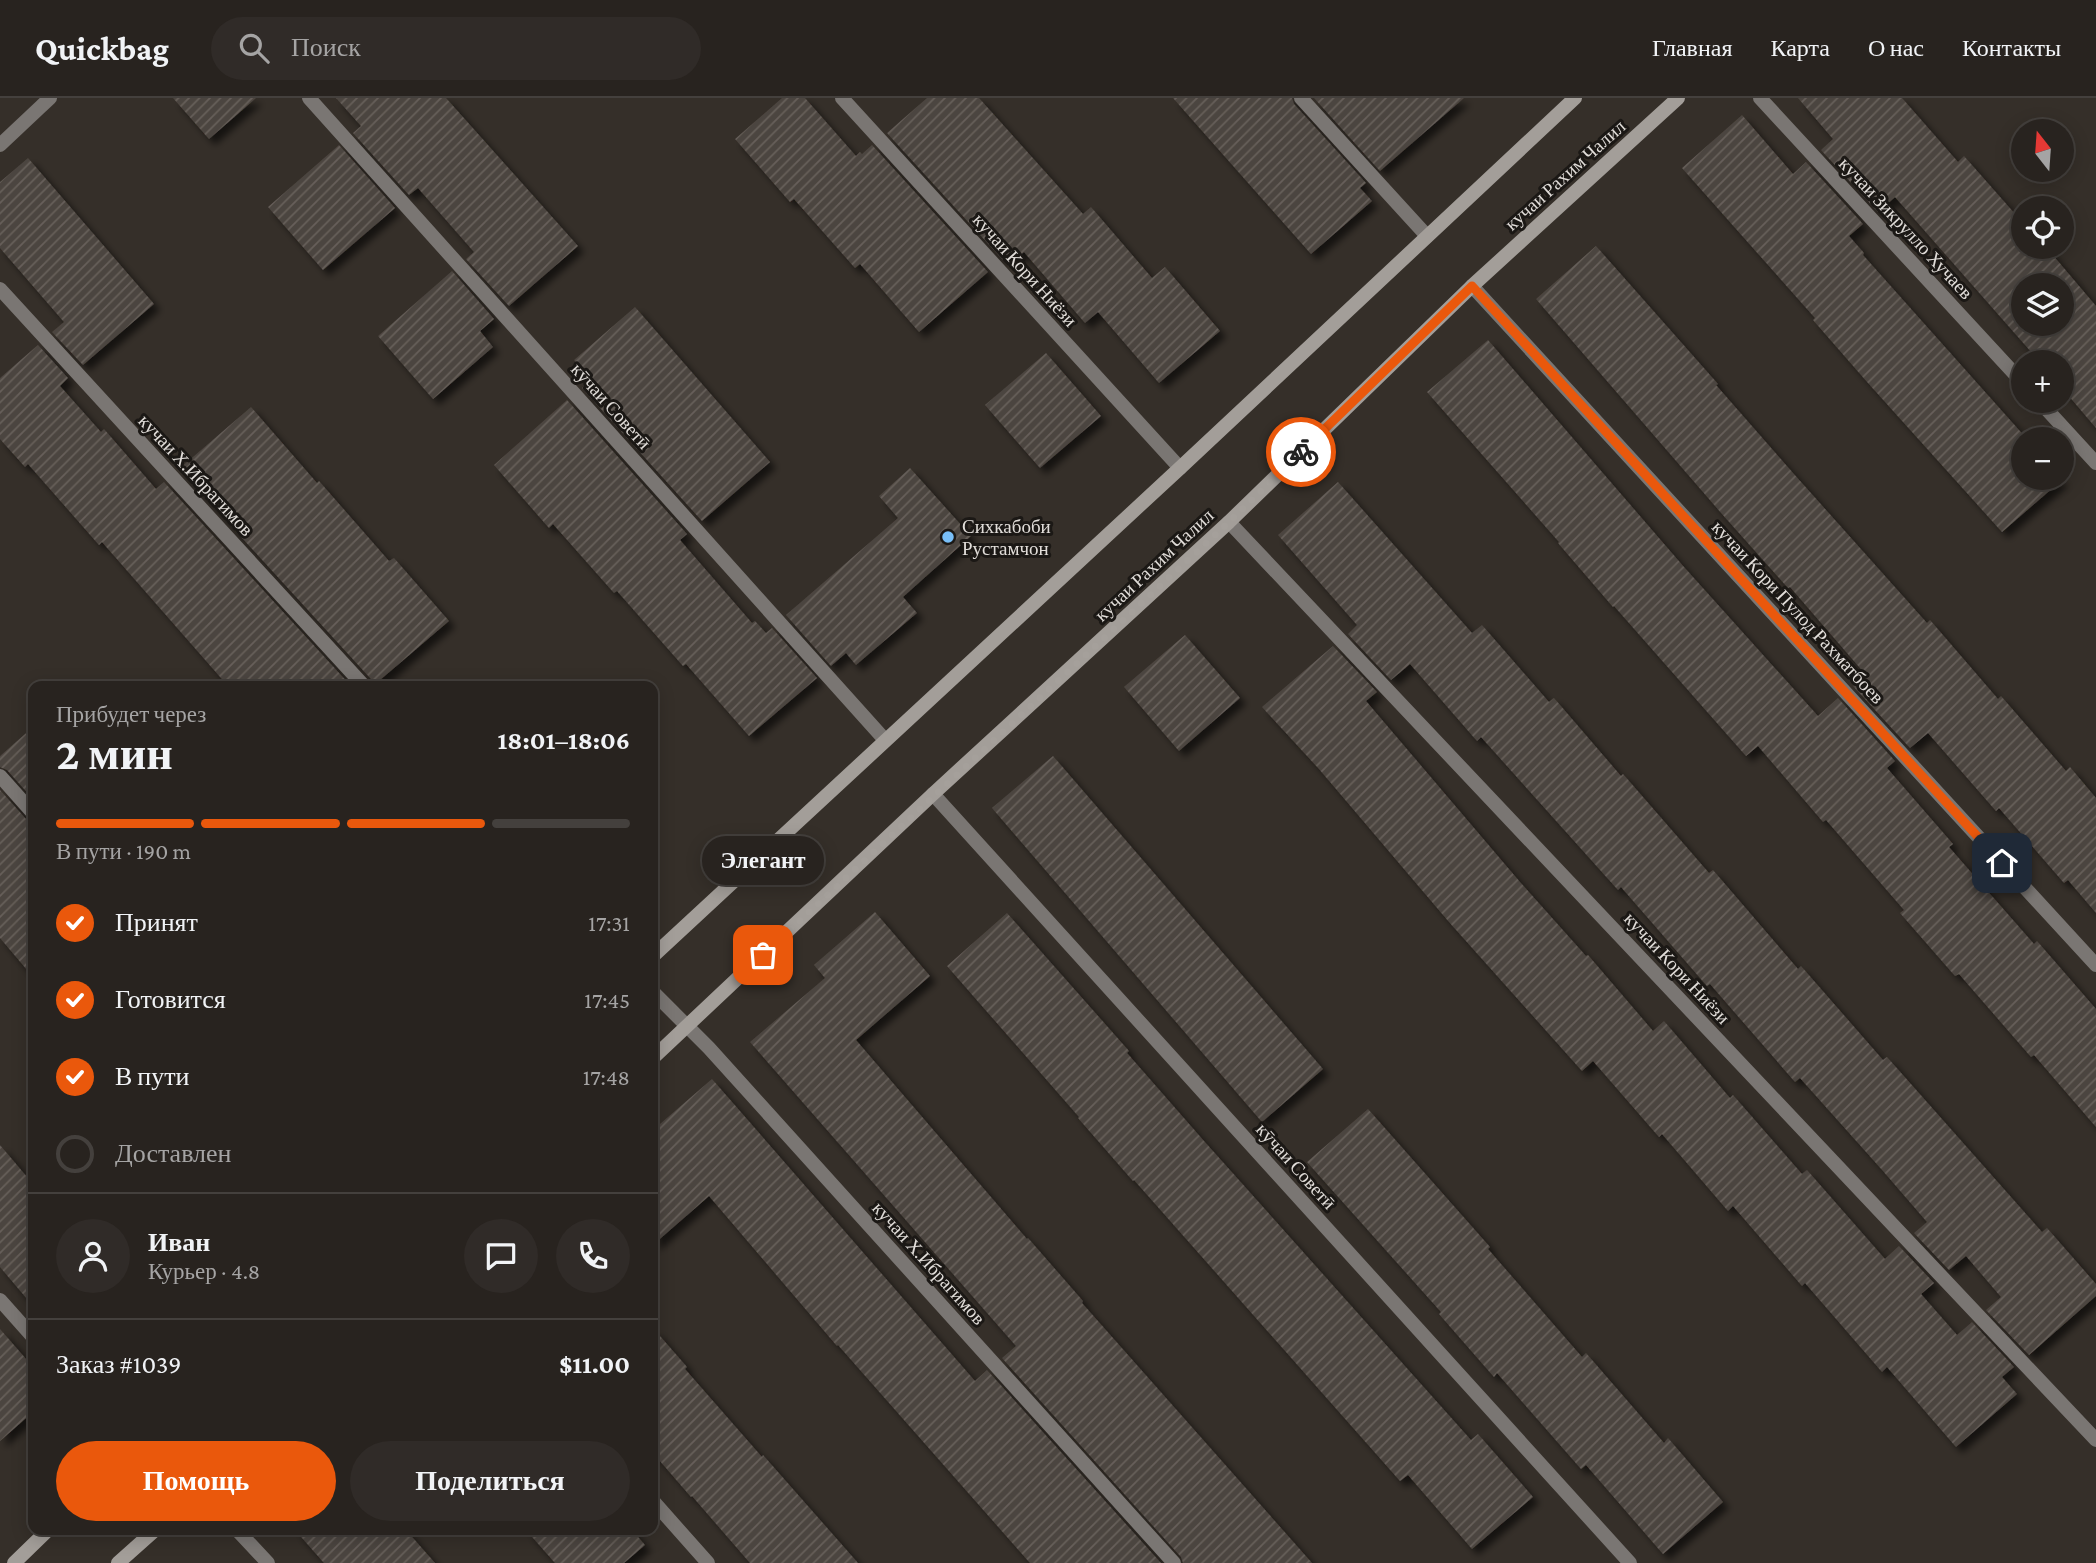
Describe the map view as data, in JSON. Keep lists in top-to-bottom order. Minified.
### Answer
{"streets":{"main road":["кучаи Рахим Чалил"],"street":["кучаи Зикрулло Хучаев","кучаи Кори Ниёзи","кӯчаи Советӣ","кучаи Х.Ибрагимов","кучаи Кори Пулод Рахматбоев"]},"crossings":[["кучаи Рахим Чалил","кучаи Кори Ниёзи"],["кучаи Рахим Чалил","кӯчаи Советӣ"],["кучаи Рахим Чалил","кучаи Х.Ибрагимов"],["кучаи Рахим Чалил","кучаи Кори Пулод Рахматбоев"]],"places":["Сихкабоби Рустамчон","Элегант"],"north":"top","page":{"header":"Quickbag","search":"Поиск","nav":["Главная","Карта","О нас","Контакты"],"map_buttons":["+","−"],"heading":["2 мин","Прибудет через","18:01–18:06"],"panel":["Иван","Курьер · 4.8","Заказ #1039","$11.00"],"bar":"В пути · 190 m","bubble":"Элегант","list":[["Принят","17:31"],["Готовится","17:45"],["В пути","17:48"],"Доставлен"],"buttons":["Помощь","Поделиться"]}}
